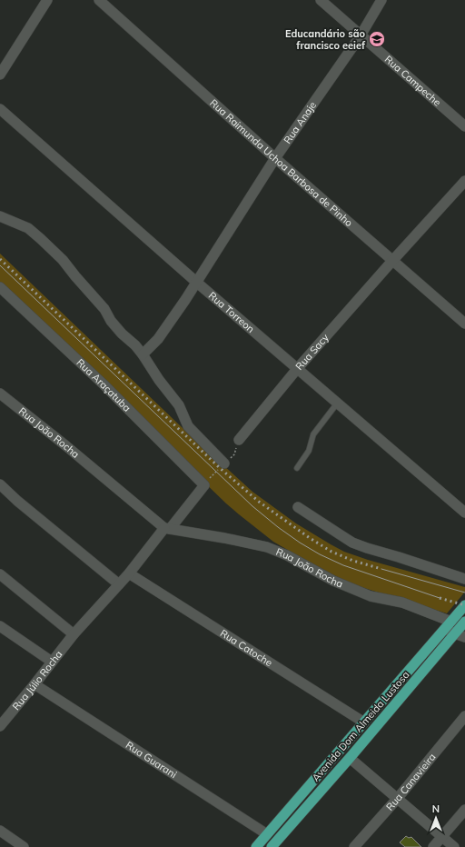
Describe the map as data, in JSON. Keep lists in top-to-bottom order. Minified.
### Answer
{"streets":{"main road":["Avenida Dom Almeida Lustosa"],"street":["Rua Campeche","Rua Anaje","Rua Raimunda Uchoa Barbosa de Pinho","Rua Torreon","Rua Sacy","Rua Araçatuba","Rua João Rocha","Rua Catoche","Rua Júlio Rocha","Rua Guarani","Rua Canavieira"]},"crossings":[["Rua Campeche","Rua Anaje"],["Rua Anaje","Rua Raimunda Uchoa Barbosa de Pinho"],["Rua Anaje","Rua Torreon"],["Rua Raimunda Uchoa Barbosa de Pinho","Rua Sacy"],["Rua Torreon","Rua Sacy"],["Rua João Rocha","Avenida Dom Almeida Lustosa"],["Rua Catoche","Avenida Dom Almeida Lustosa"],["Rua Júlio Rocha","Rua Guarani"],["Avenida Dom Almeida Lustosa","Rua Guarani"]],"places":{"school or university":["Educandário são francisco eeief"]},"north":"top"}
